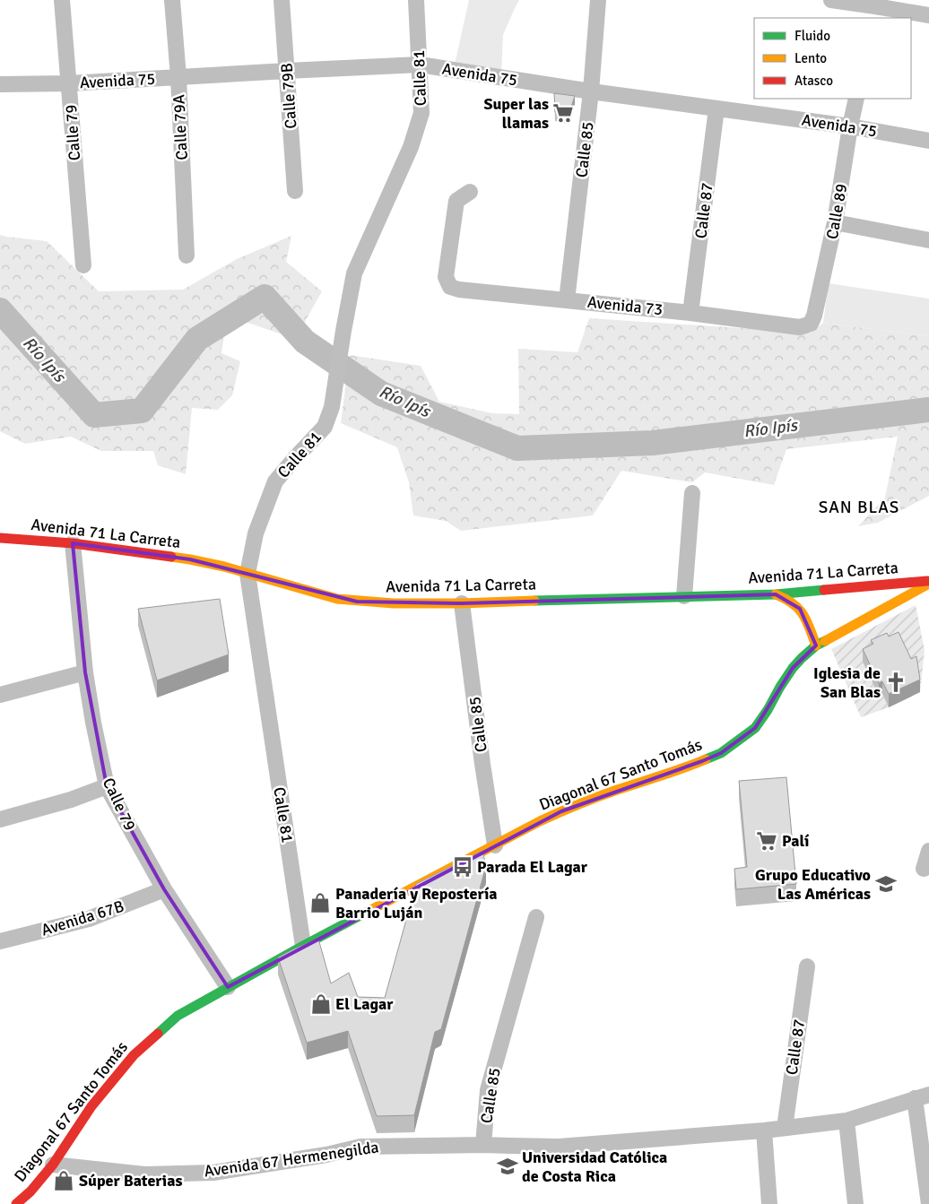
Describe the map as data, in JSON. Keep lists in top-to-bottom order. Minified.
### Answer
{"streets":{"main road":["Avenida 71 La Carreta","Diagonal 67 Santo Tomás"],"street":["Avenida 75","Calle 81","Calle 79B","Calle 79A","Calle 79","Calle 85","Calle 87","Calle 89","Avenida 73","Avenida 67B","Avenida 67 Hermenegilda"]},"crossings":[["Avenida 75","Calle 81"],["Avenida 75","Calle 79B"],["Avenida 75","Calle 79A"],["Avenida 75","Calle 79"],["Avenida 75","Calle 85"],["Avenida 75","Calle 87"],["Avenida 75","Calle 89"],["Calle 81","Avenida 71 La Carreta"],["Calle 81","Diagonal 67 Santo Tomás"],["Calle 79","Avenida 71 La Carreta"],["Calle 79","Diagonal 67 Santo Tomás"],["Calle 79","Avenida 67B"],["Calle 85","Avenida 73"],["Calle 85","Avenida 71 La Carreta"],["Calle 85","Diagonal 67 Santo Tomás"],["Calle 85","Avenida 67 Hermenegilda"],["Calle 87","Avenida 73"],["Calle 87","Avenida 67 Hermenegilda"],["Calle 89","Avenida 73"],["Avenida 71 La Carreta","Diagonal 67 Santo Tomás"],["Diagonal 67 Santo Tomás","Avenida 67 Hermenegilda"]],"districts":["SAN BLAS"],"water":["Río Ipís"],"places":{"supermarket":["Super las llamas","Palí"],"church":["Iglesia de San Blas"],"bus stop":["Parada El Lagar"],"school or university":["Grupo Educativo Las Américas","Universidad Católica de Costa Rica"],"shop":["Panadería y Repostería Barrio Luján","El Lagar","Súper Baterias"]},"legend":["Fluido","Lento","Atasco"]}
